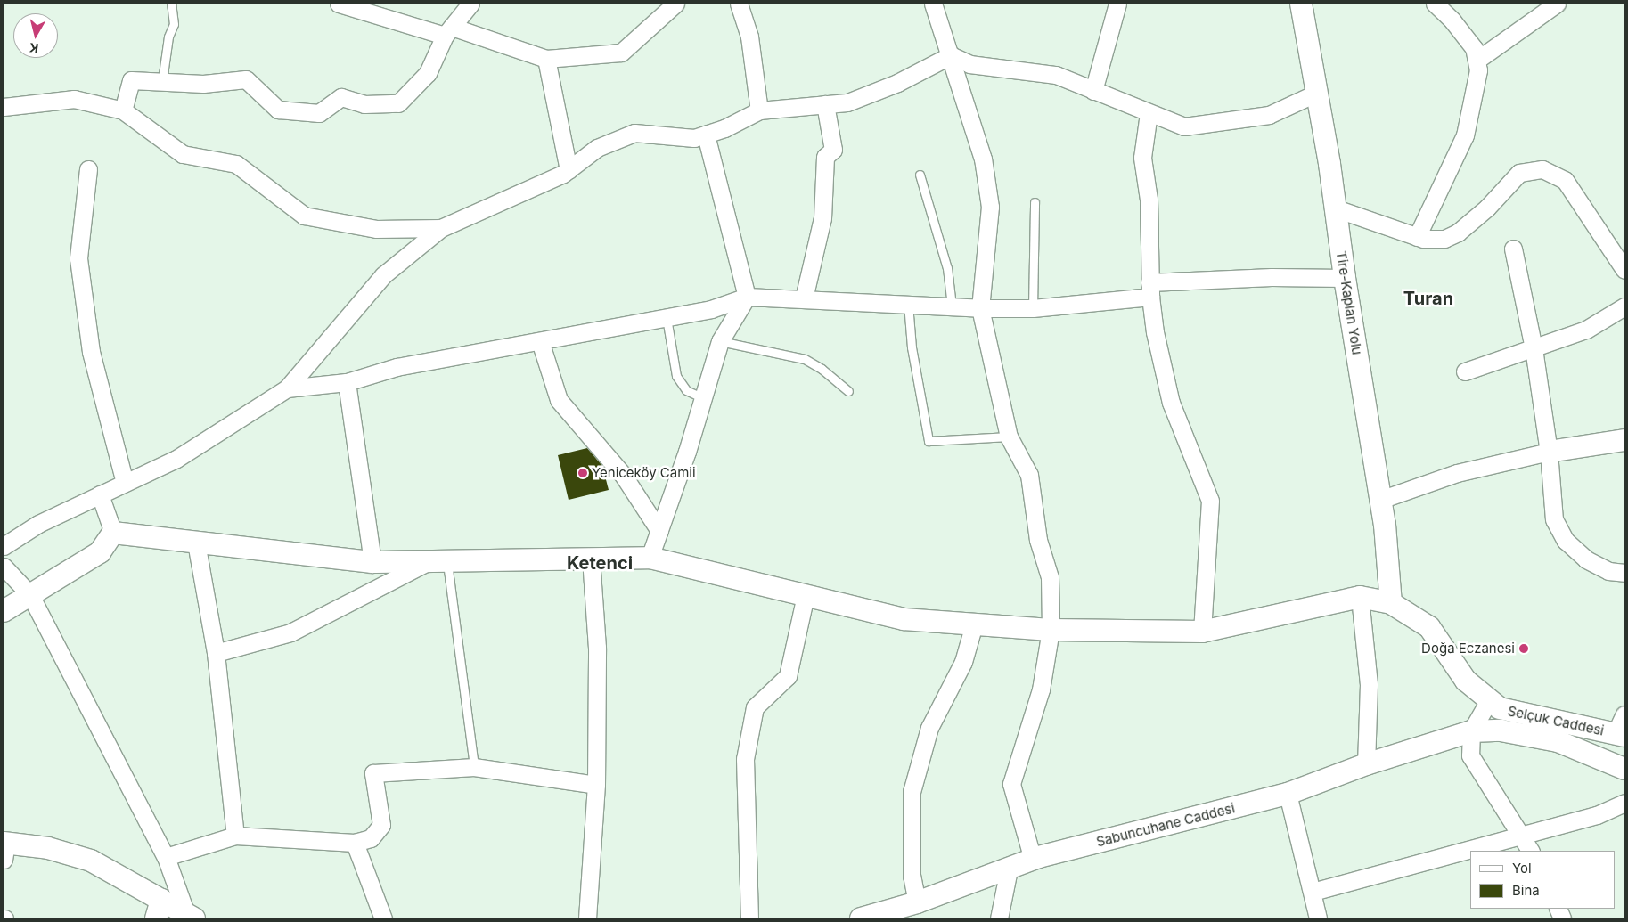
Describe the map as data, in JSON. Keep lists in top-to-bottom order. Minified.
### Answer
{"streets":{"street":["Tire-Kaplan Yolu","Selçuk Caddesi","Sabuncuhane Caddesi"]},"districts":["Turan","Ketenci"],"places":["Yeniceköy Camii","Doğa Eczanesi"],"legend":["Yol","Bina"],"north":"bottom"}
